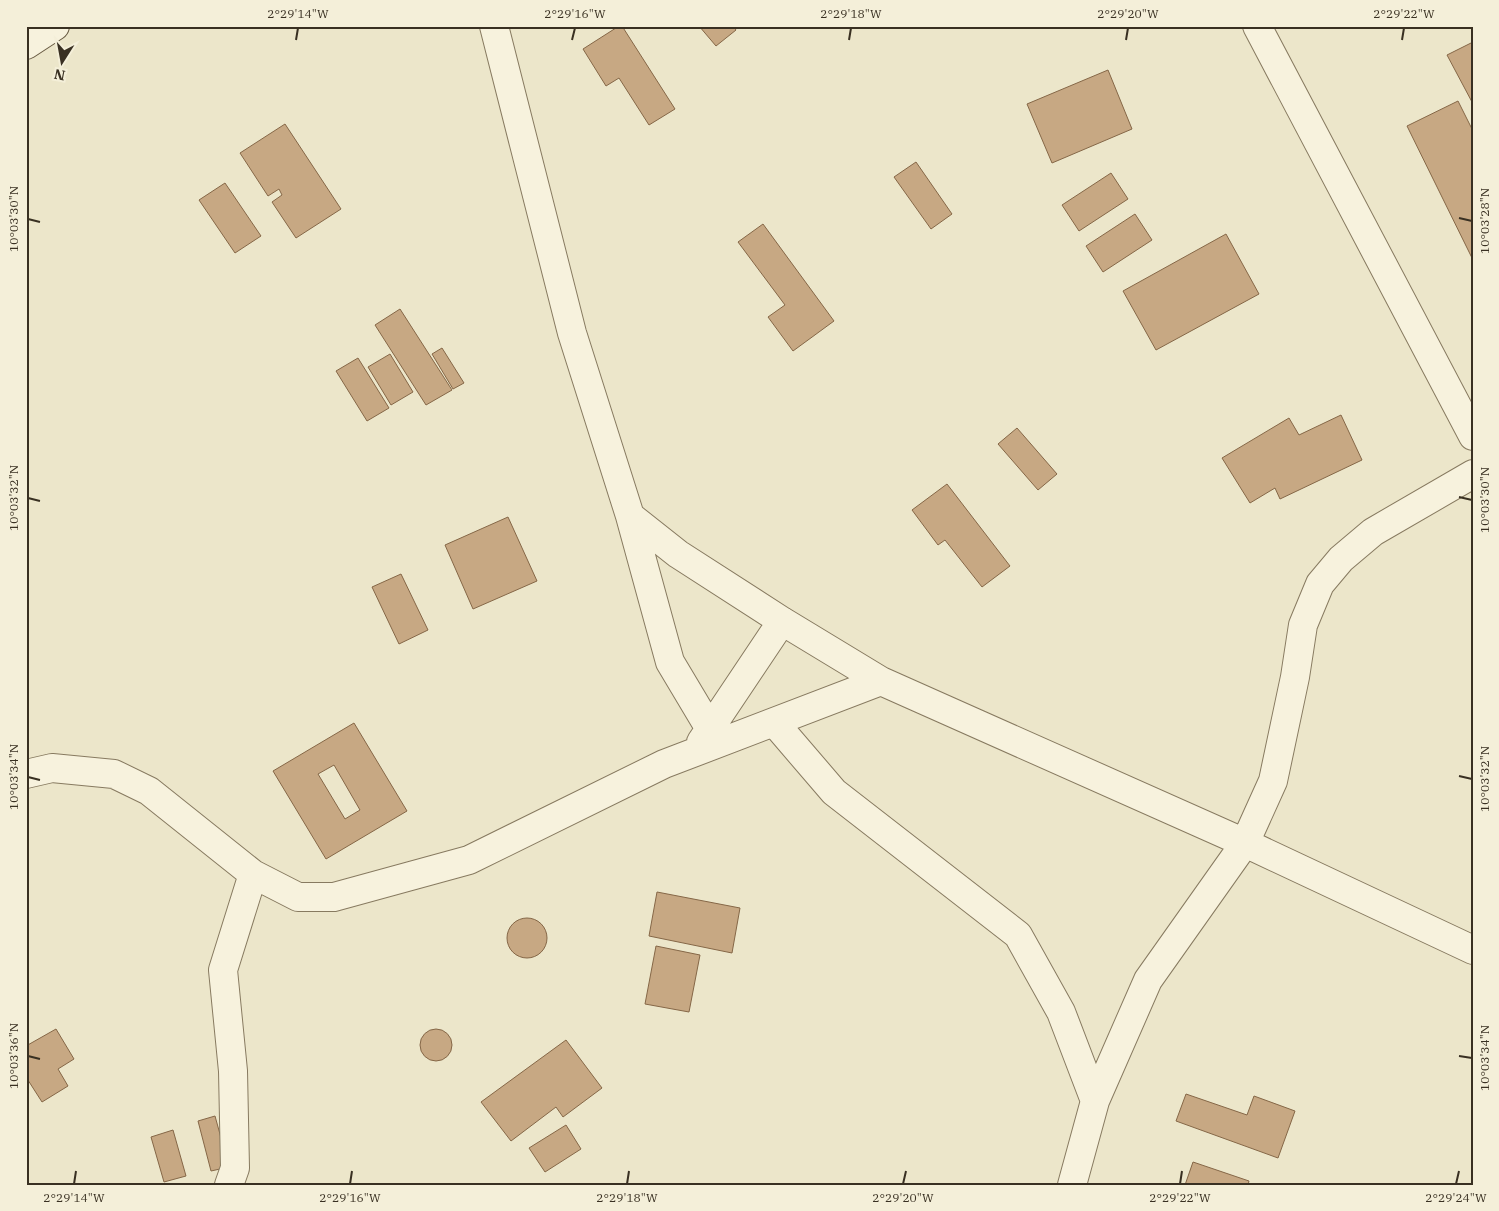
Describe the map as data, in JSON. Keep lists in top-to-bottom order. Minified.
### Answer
{"north":"bottom","coordinates":["2°29'14\"W","2°29'16\"W","2°29'18\"W","2°29'20\"W","2°29'22\"W","10°03'30\"N","10°03'28\"N","10°03'32\"N","10°03'34\"N","10°03'36\"N","2°29'24\"W"]}
